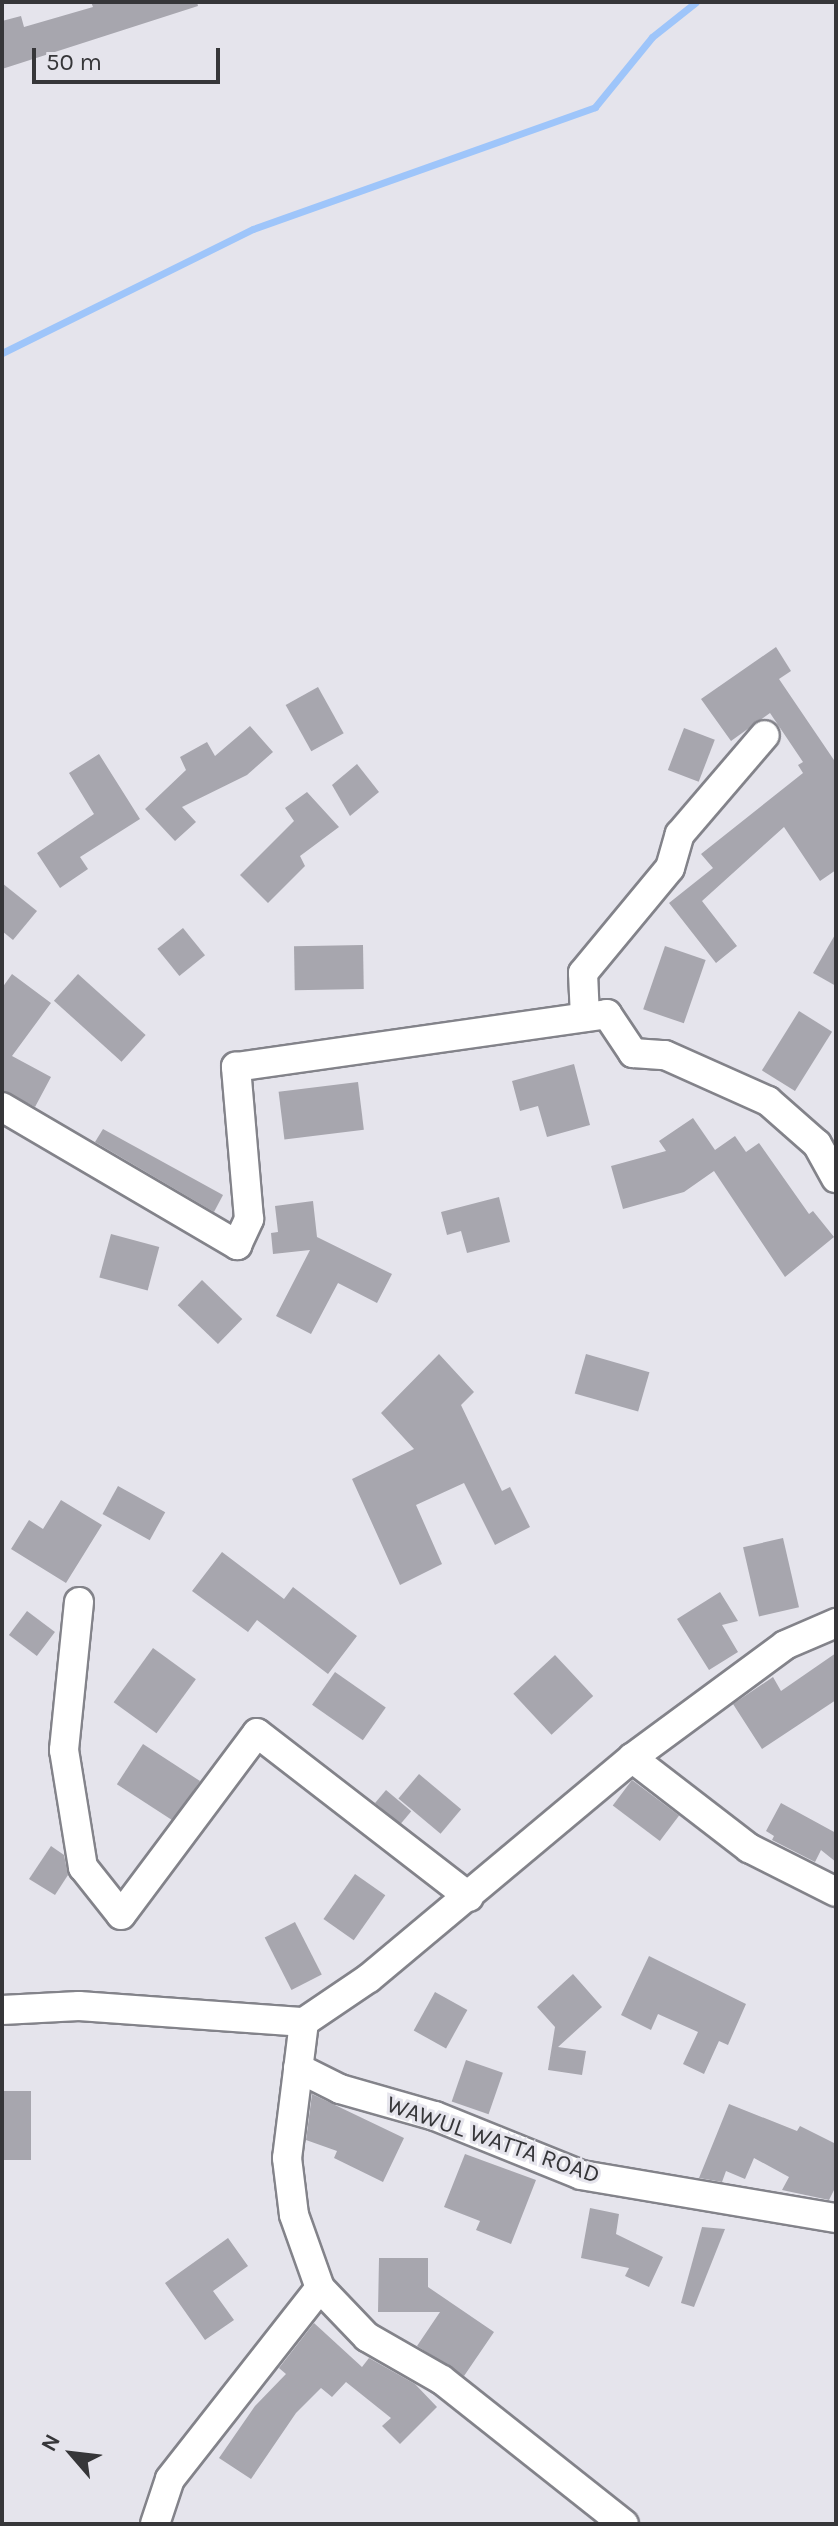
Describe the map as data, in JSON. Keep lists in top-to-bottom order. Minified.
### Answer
{"streets":{"street":["WAWUL WATTA ROAD"]},"scale_bar":"50 m","north":"top left"}
